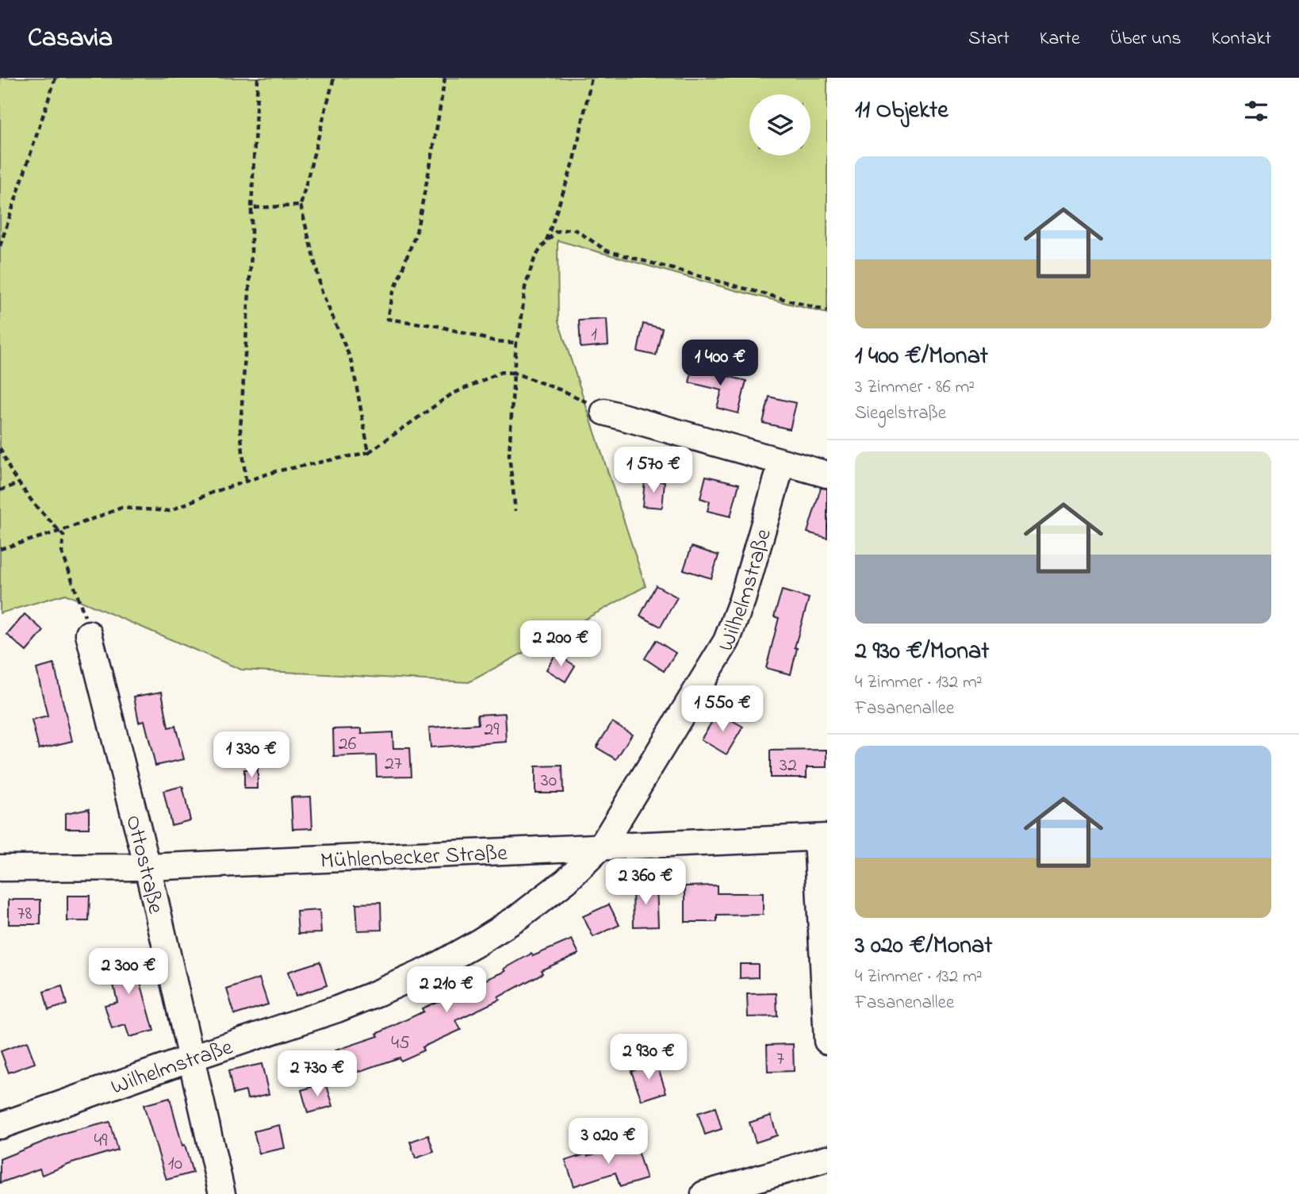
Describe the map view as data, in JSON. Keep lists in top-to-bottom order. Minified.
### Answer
{"streets":{"street":["Wilhelmstraße","Mühlenbecker Straße","Ottostraße"]},"crossings":[["Wilhelmstraße","Mühlenbecker Straße"],["Wilhelmstraße","Ottostraße"],["Mühlenbecker Straße","Ottostraße"]],"house_numbers":["1","29","26","27","32","30","78","45","7","49","10"],"page":{"header":"Casavia","nav":["Start","Karte","Über uns","Kontakt"],"heading":"11 Objekte","list":[{"name":"1 400 €/Monat","note":"3 Zimmer · 86 m² · Siegelstraße"},{"name":"2 930 €/Monat","note":"4 Zimmer · 132 m² · Fasanenallee"},{"name":"3 020 €/Monat","note":"4 Zimmer · 132 m² · Fasanenallee"}],"price":["1 400 €","1 570 €","2 200 €","1 550 €","1 330 €","2 360 €","2 300 €","2 210 €","2 930 €","2 730 €","3 020 €"]}}
